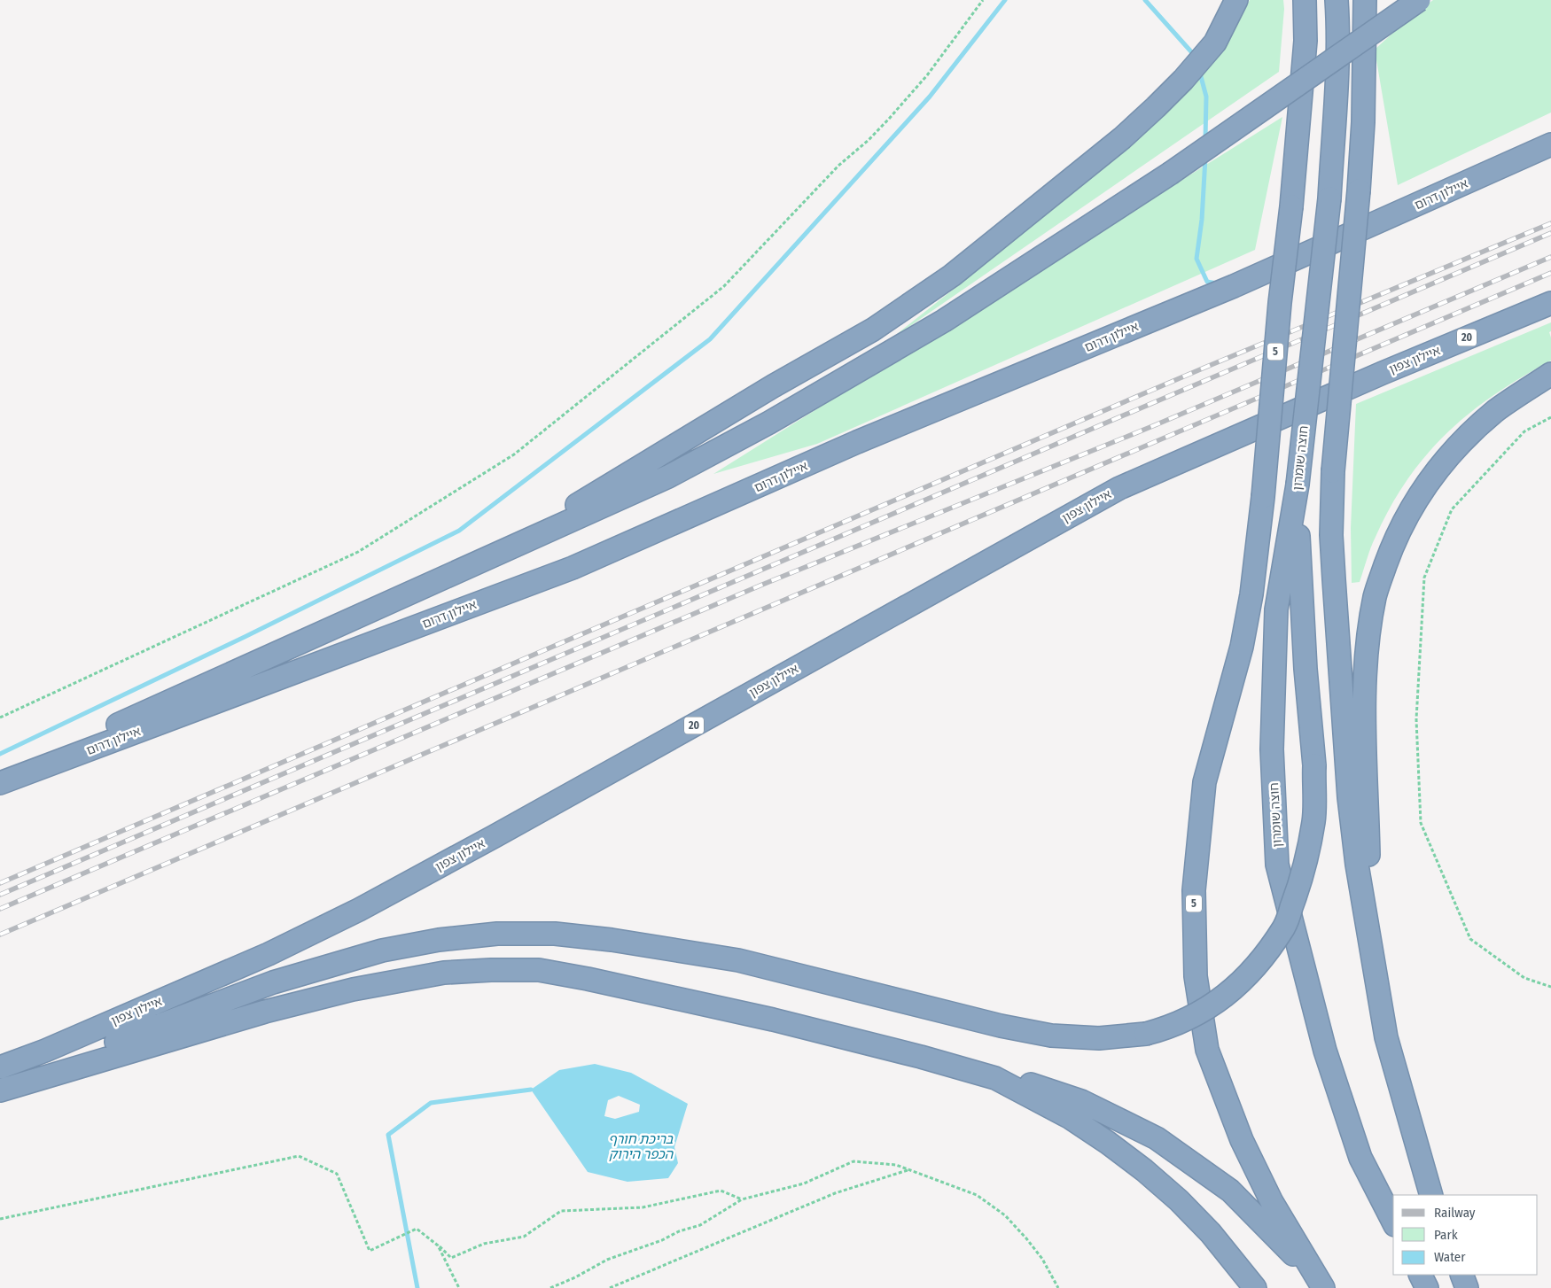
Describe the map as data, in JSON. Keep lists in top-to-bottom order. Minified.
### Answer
{"streets":{"highway":["איילון דרום","20","5","איילון צפון","חוצה שומרון"]},"water":["בריכת חורף הכפר הירוק"],"legend":["Railway","Park","Water"]}
